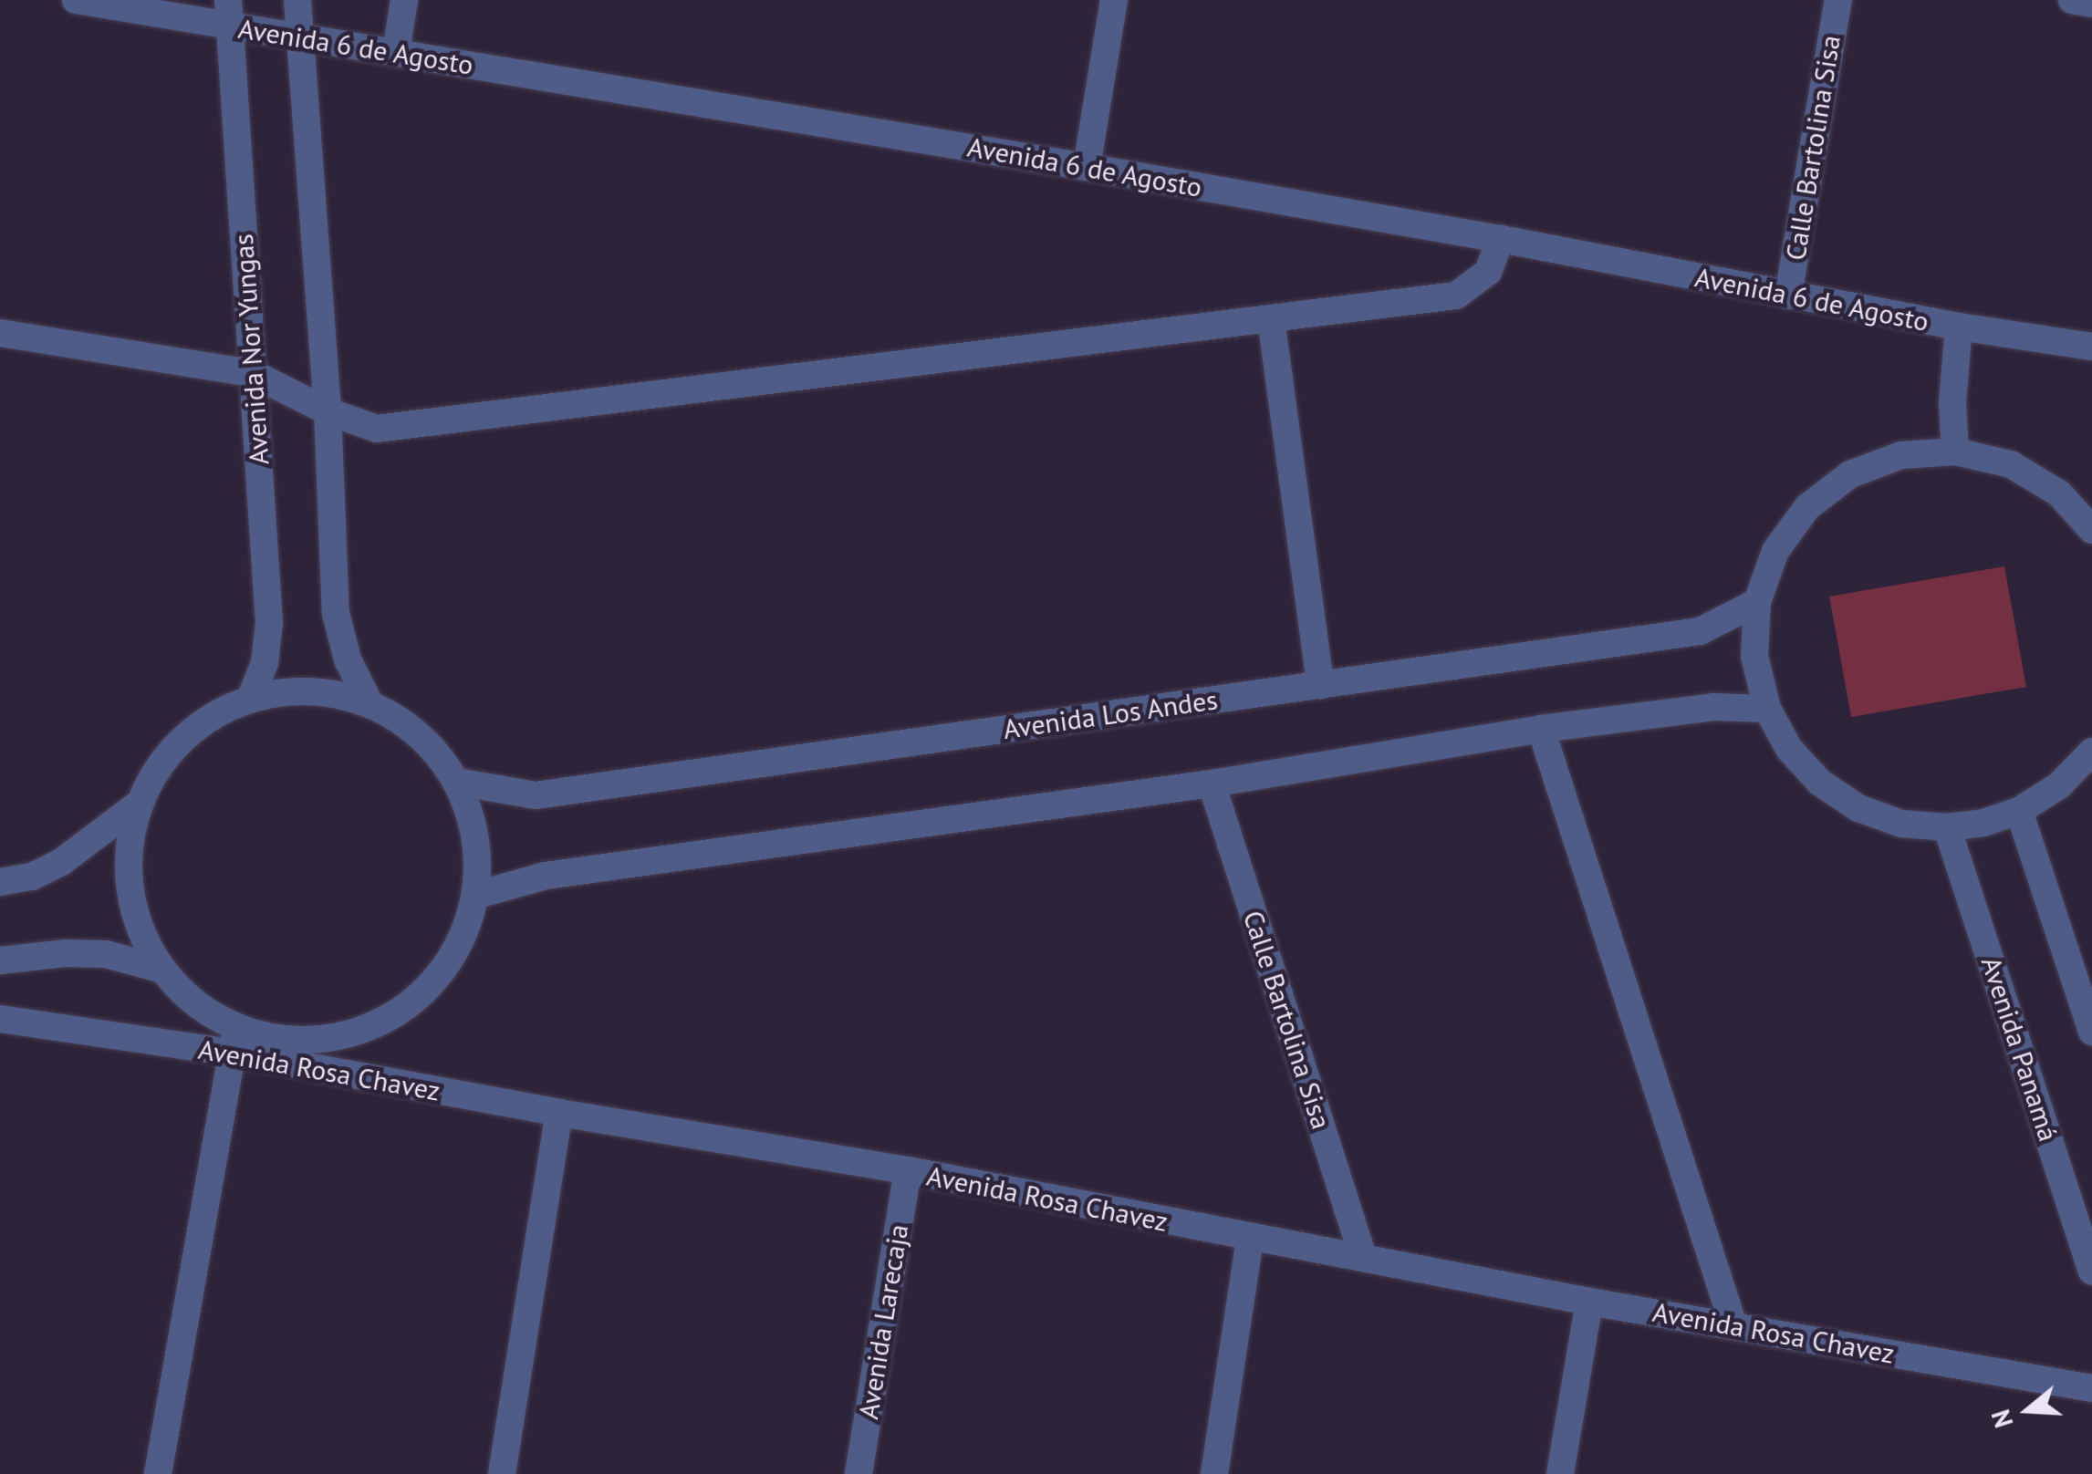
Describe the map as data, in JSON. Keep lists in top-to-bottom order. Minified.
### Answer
{"streets":{"street":["Avenida 6 de Agosto","Calle Bartolina Sisa","Avenida Nor Yungas","Avenida Los Andes","Avenida Panamá","Avenida Rosa Chavez","Avenida Larecaja"]},"crossings":[["Avenida 6 de Agosto","Calle Bartolina Sisa"],["Avenida 6 de Agosto","Avenida Nor Yungas"],["Calle Bartolina Sisa","Avenida Rosa Chavez"],["Avenida Rosa Chavez","Avenida Larecaja"]],"north":"left"}
